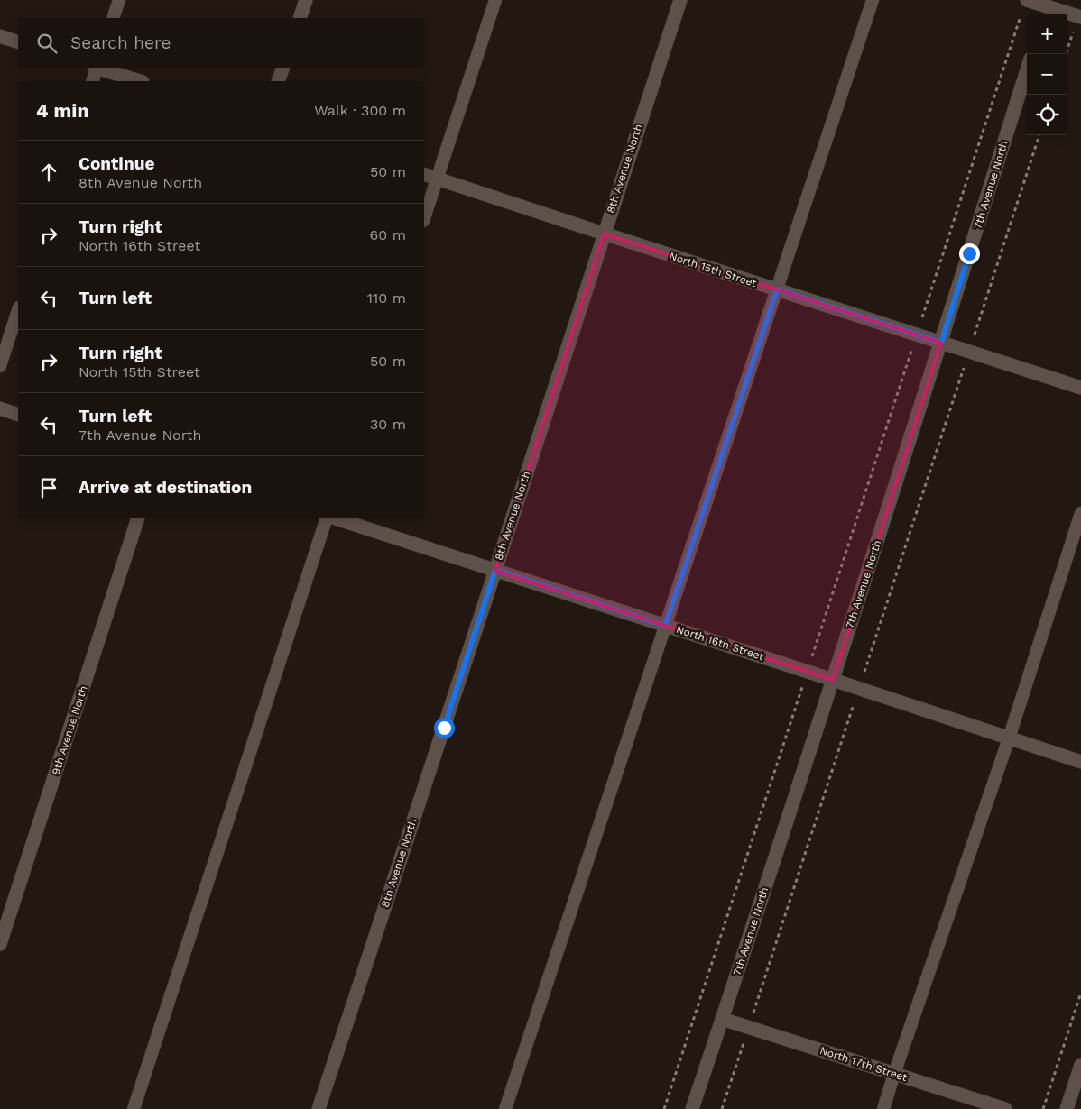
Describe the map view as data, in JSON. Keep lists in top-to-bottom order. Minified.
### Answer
{"streets":{"street":["8th Avenue North","7th Avenue North","North 15th Street","North 16th Street","9th Avenue North","North 17th Street"]},"crossings":[["8th Avenue North","North 15th Street"],["8th Avenue North","North 16th Street"],["7th Avenue North","North 15th Street"],["7th Avenue North","North 16th Street"],["7th Avenue North","North 17th Street"]],"page":{"map_buttons":["+","−"],"search":"Search here","heading":["4 min","Walk · 300 m"],"list":[["Continue","8th Avenue North","50 m"],["Turn right","North 16th Street","60 m"],["Turn left","110 m"],["Turn right","North 15th Street","50 m"],["Turn left","7th Avenue North","30 m"],"Arrive at destination"]}}
